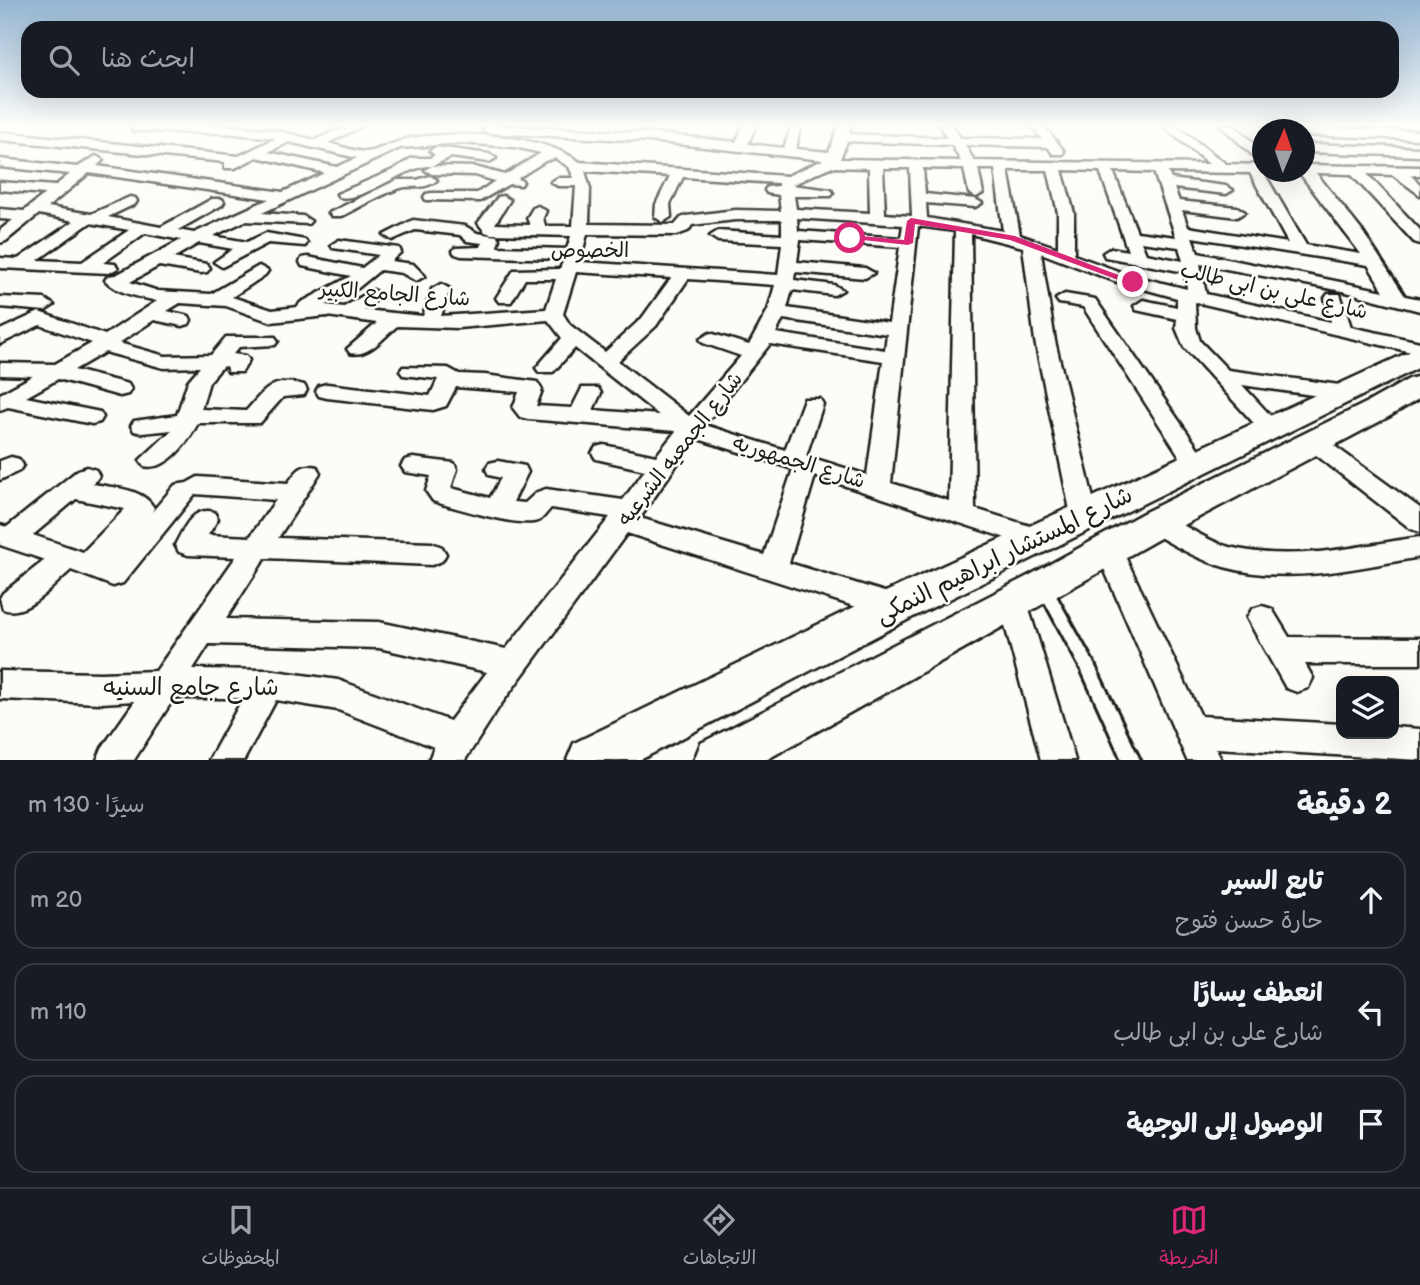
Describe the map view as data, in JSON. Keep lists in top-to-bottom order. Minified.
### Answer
{"streets":{"main road":["شارع المستشار ابراهيم النمكى"],"street":["شارع على بن ابى طالب","شارع الجامع الكبير","شارع الجمعيه الشرعيه","شارع الجمهوريه","شارع جامع السنيه"]},"crossings":[["شارع على بن ابى طالب","شارع الجمعيه الشرعيه"],["شارع الجامع الكبير","شارع الجمهوريه"],["شارع الجمعيه الشرعيه","شارع الجمهوريه"],["شارع الجمعيه الشرعيه","شارع جامع السنيه"],["شارع الجمهوريه","شارع المستشار ابراهيم النمكى"]],"districts":["الخصوص"],"north":"top","page":{"search":"ابحث هنا","heading":["2 دقيقة","سيرًا · 130 m"],"list":[["تابع السير","حارة حسن فتوح","20 m"],["انعطف يسارًا","شارع على بن ابى طالب","110 m"],"الوصول إلى الوجهة"],"nav":["الخريطة","الاتجاهات","المحفوظات"]}}
